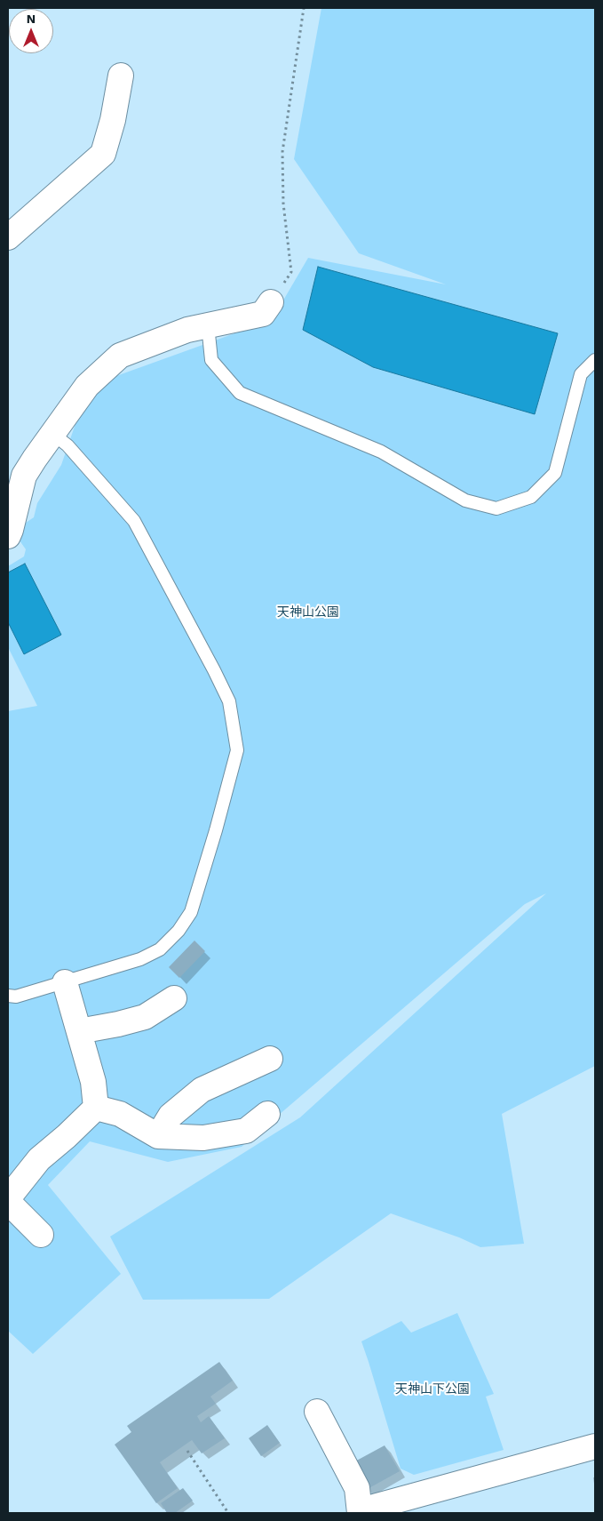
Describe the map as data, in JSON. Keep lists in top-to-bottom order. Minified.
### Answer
{"parks":["天神山公園","天神山下公園"],"north":"top"}
